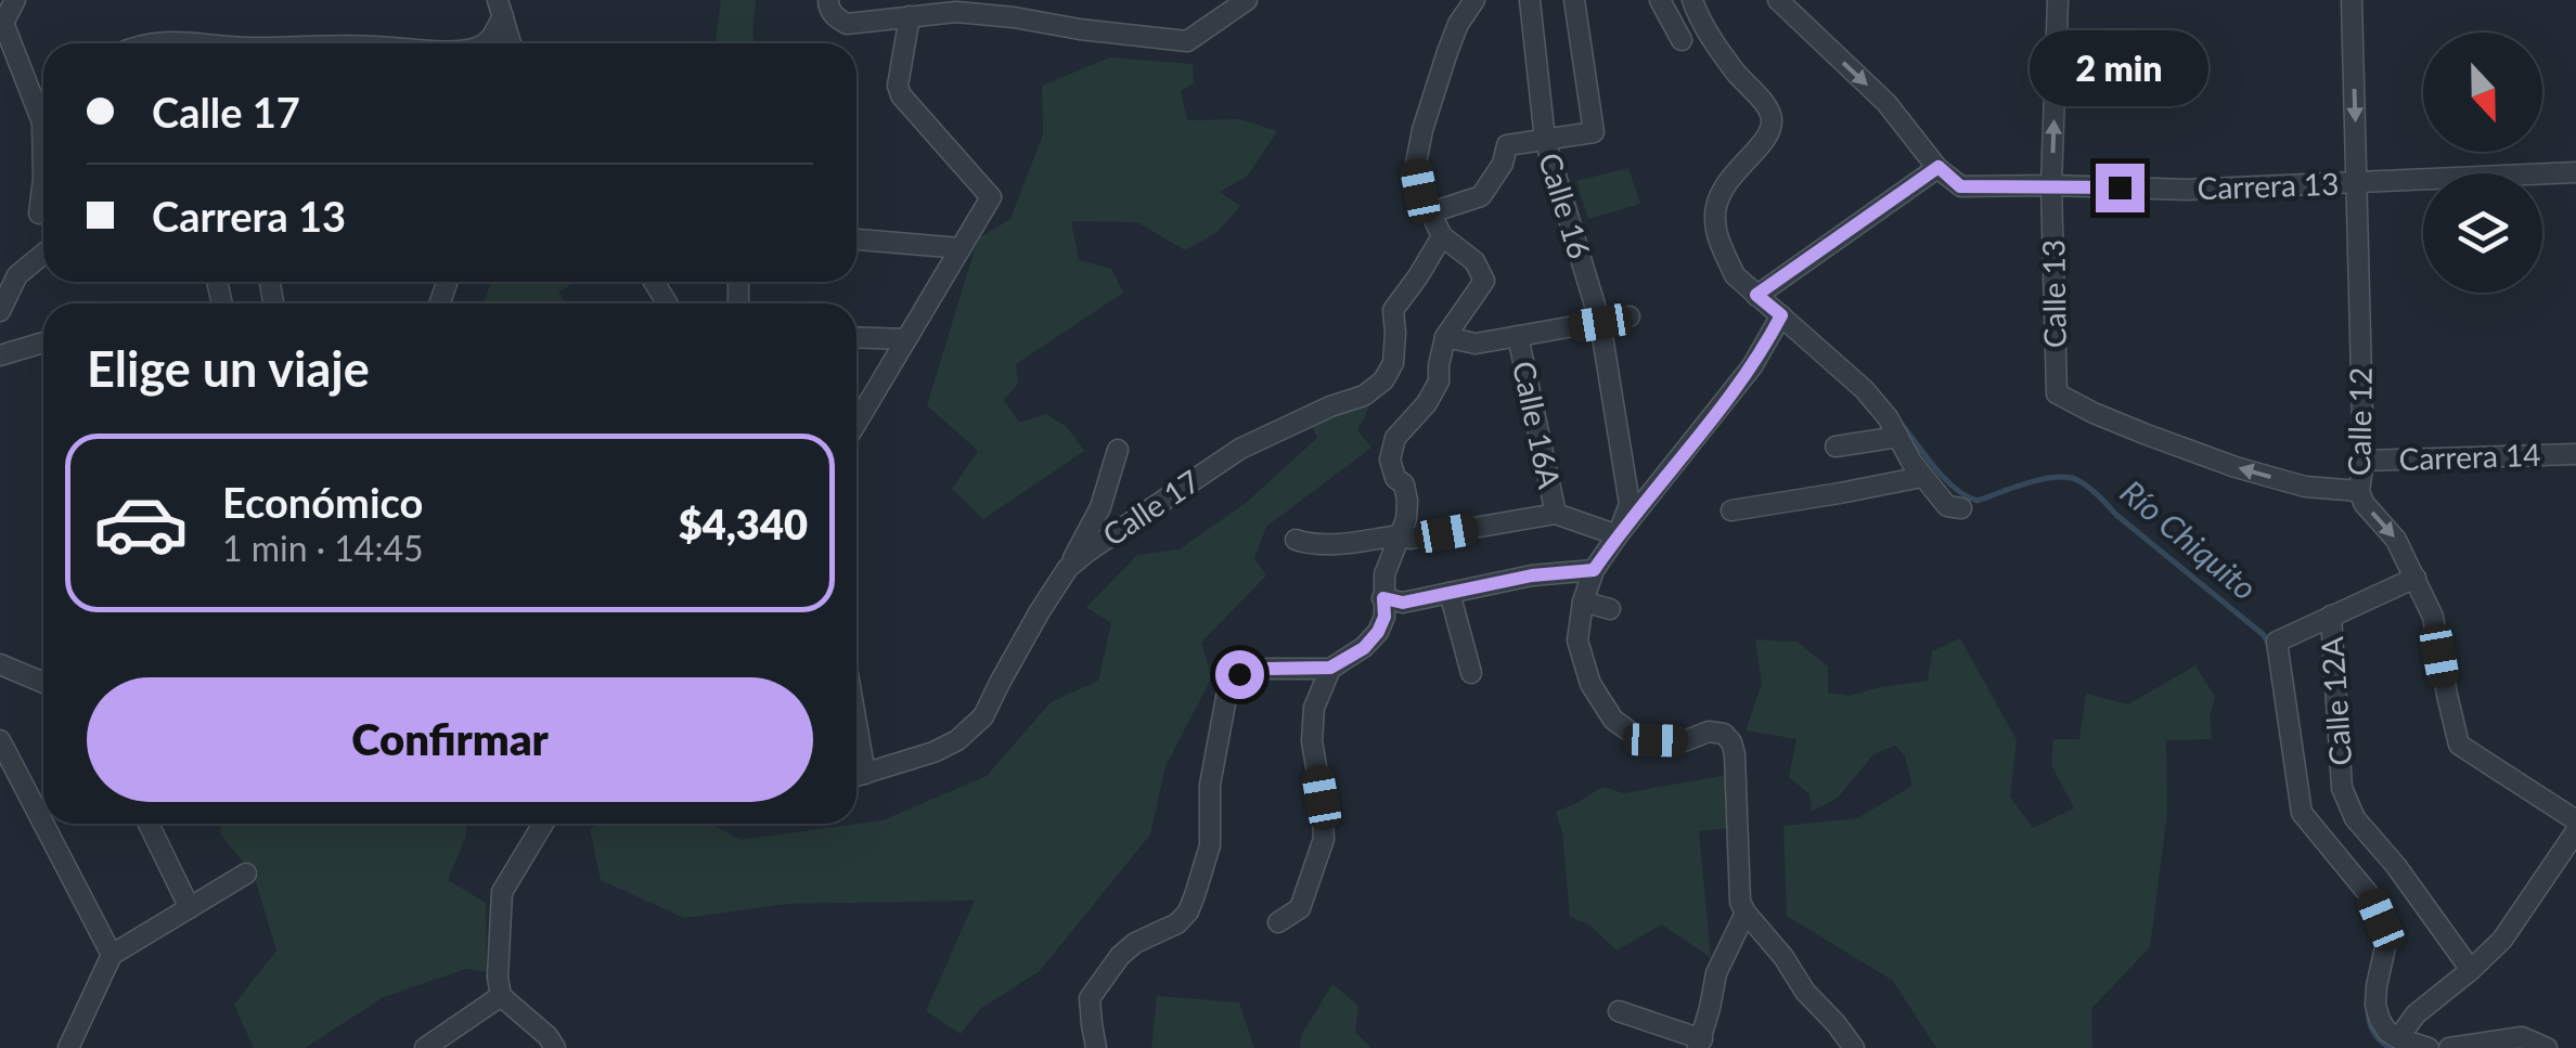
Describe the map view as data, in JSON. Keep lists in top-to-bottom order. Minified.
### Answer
{"streets":{"street":["Carrera 13","Calle 16","Calle 13","Calle 12","Calle 16A","Carrera 14","Calle 17","Calle 12A"]},"crossings":[["Carrera 13","Calle 13"],["Carrera 13","Calle 12"],["Calle 13","Calle 12"],["Calle 12","Carrera 14"]],"one_way":["Calle 13"],"water":["Río Chiquito"],"north":"bottom","page":{"bubble":"2 min","banner":["Calle 17","Carrera 13"],"heading":"Elige un viaje","list":[{"name":"Económico","note":"1 min · 14:45","value":"$4,340"}],"buttons":"Confirmar"}}
